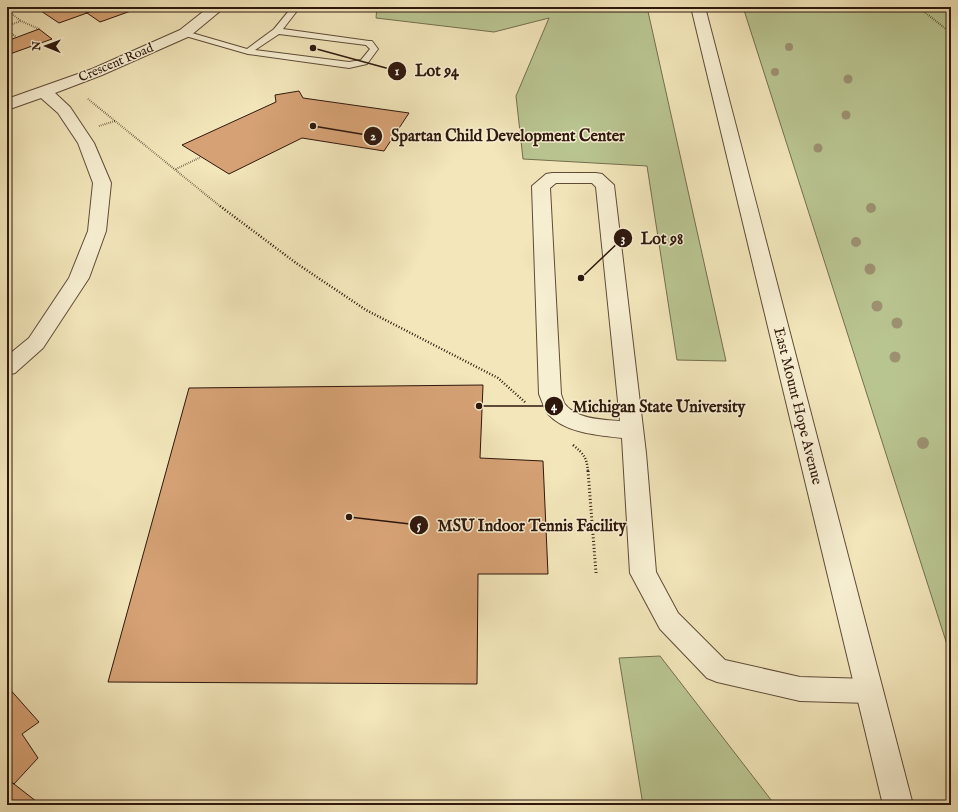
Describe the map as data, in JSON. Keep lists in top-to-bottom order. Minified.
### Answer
{"streets":{"street":["Crescent Road","East Mount Hope Avenue"]},"places":["Lot 94","Spartan Child Development Center","Lot 98","Michigan State University","MSU Indoor Tennis Facility"],"north":"left"}
